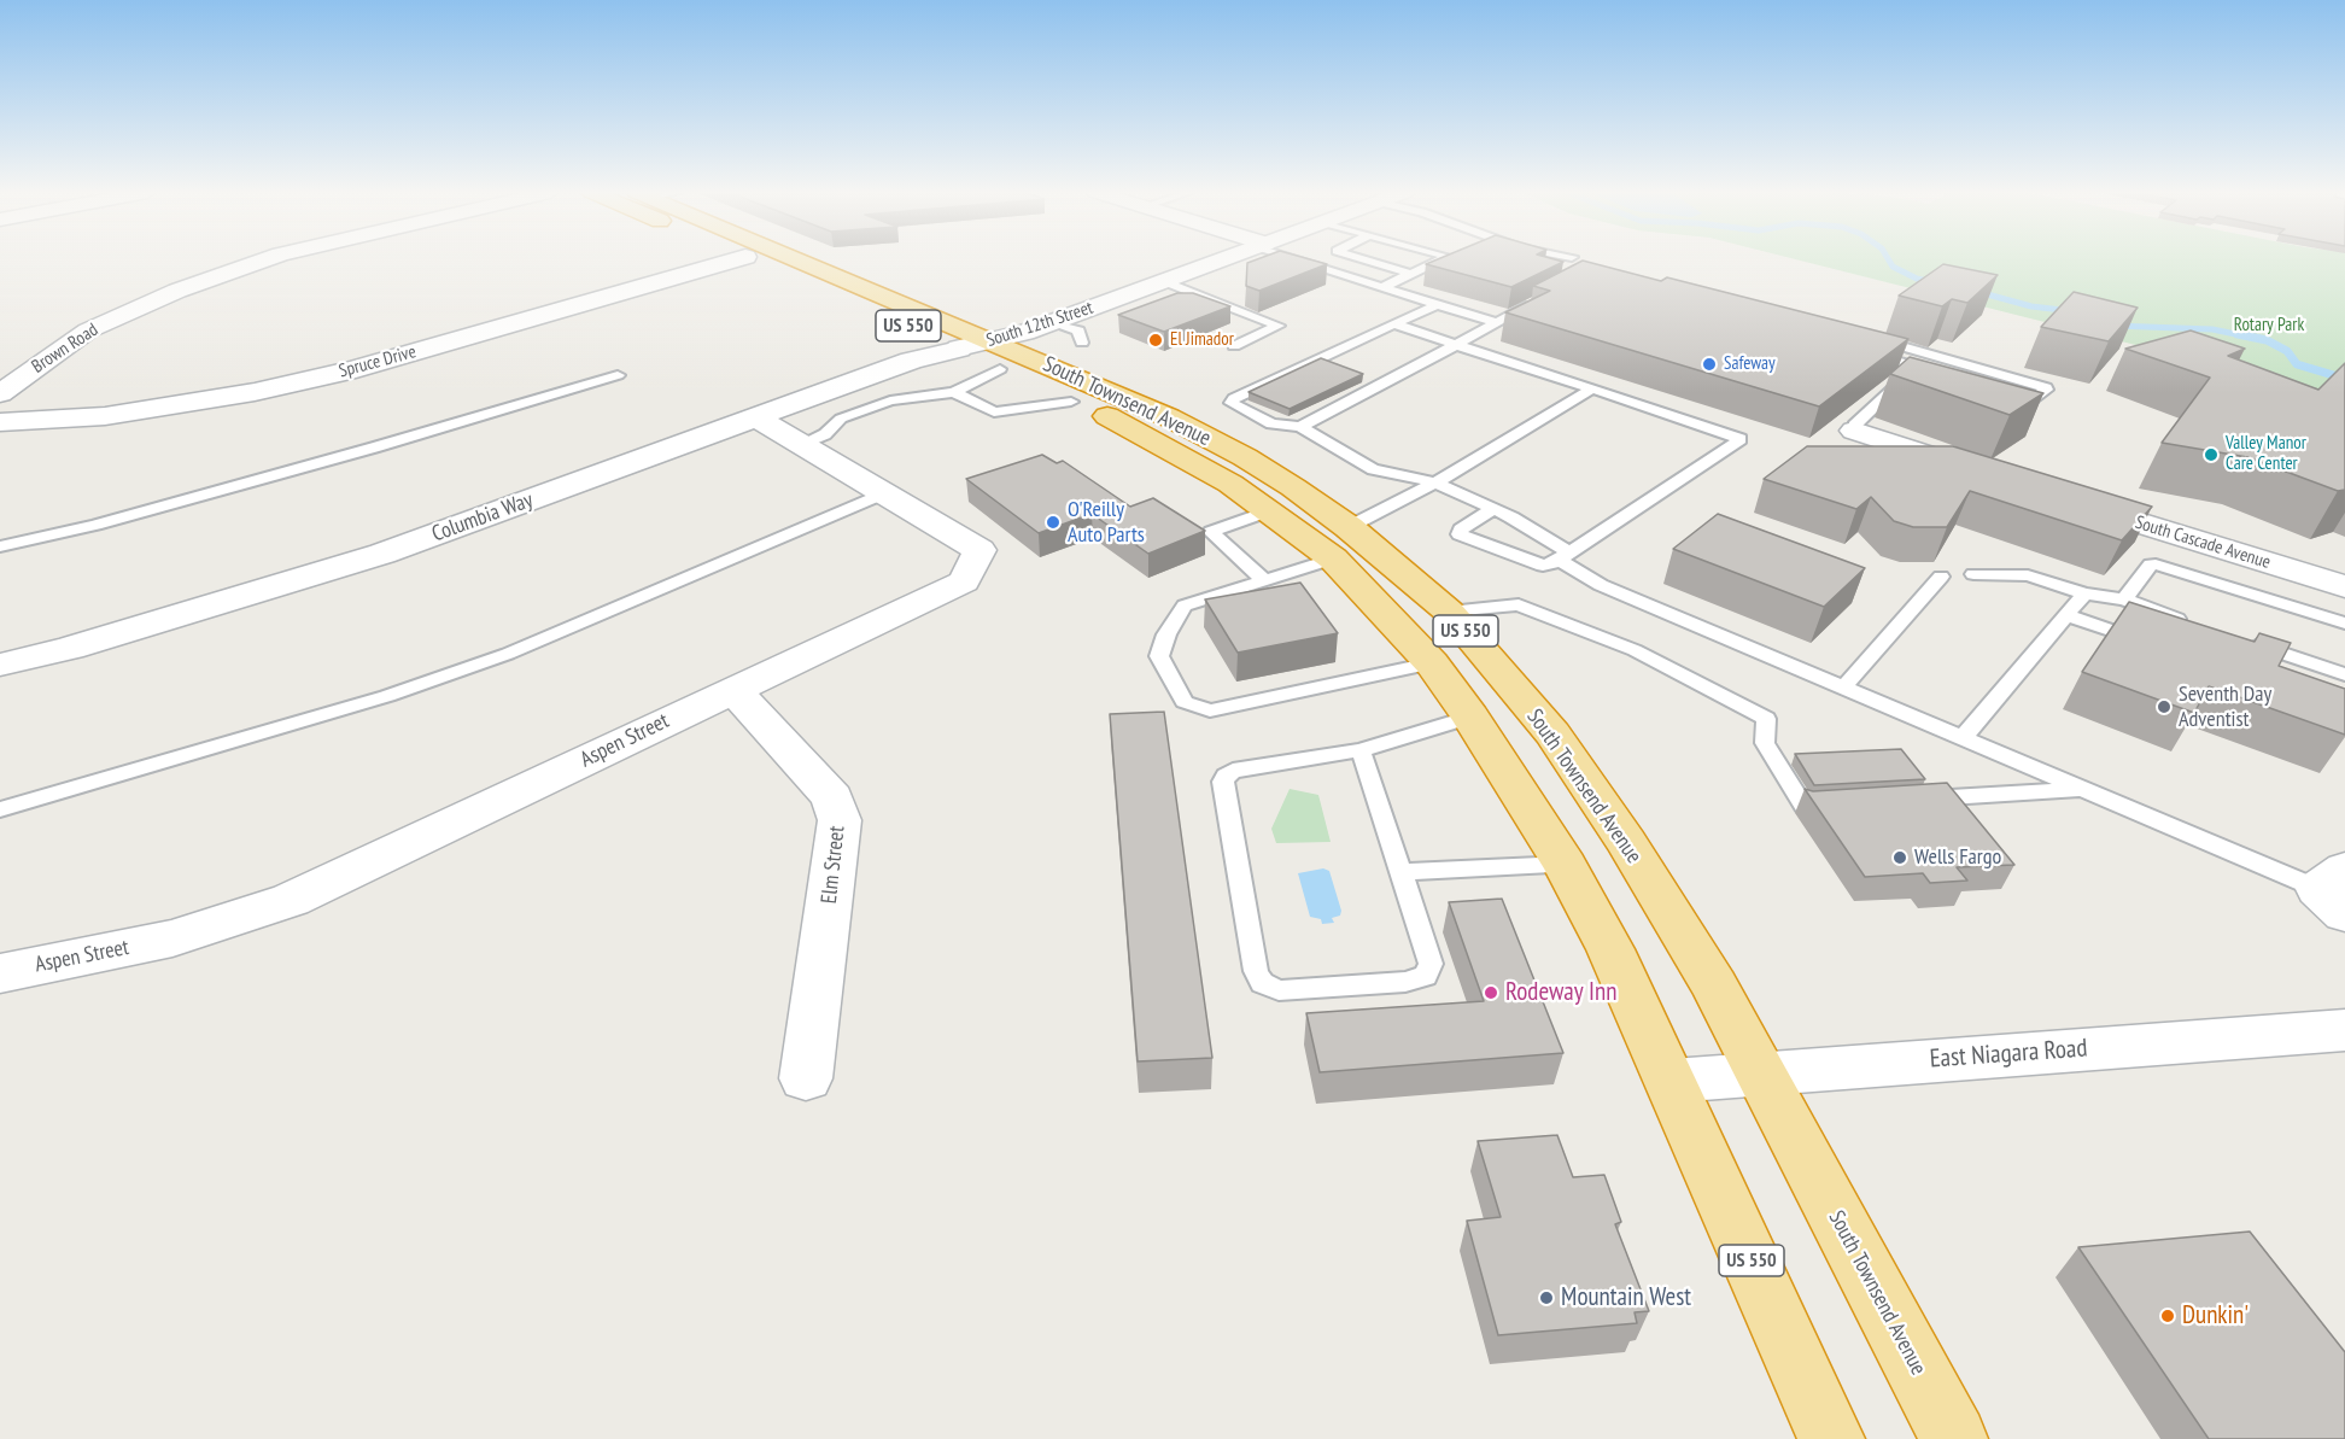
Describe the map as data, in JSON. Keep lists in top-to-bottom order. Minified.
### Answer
{"streets":{"highway":["US 550","South Townsend Avenue"],"street":["South 12th Street","Brown Road","Spruce Drive","Columbia Way","South Cascade Avenue","Aspen Street","Elm Street","East Niagara Road"]},"crossings":[["South 12th Street","South Townsend Avenue"],["South 12th Street","Columbia Way"],["South Townsend Avenue","Columbia Way"],["South Townsend Avenue","East Niagara Road"],["Columbia Way","Aspen Street"],["Aspen Street","Elm Street"]],"parks":["Rotary Park"],"places":["El Jimador","Safeway","Valley Manor Care Center","O'Reilly Auto Parts","Seventh Day Adventist","Wells Fargo","Rodeway Inn","Mountain West","Dunkin'"]}
